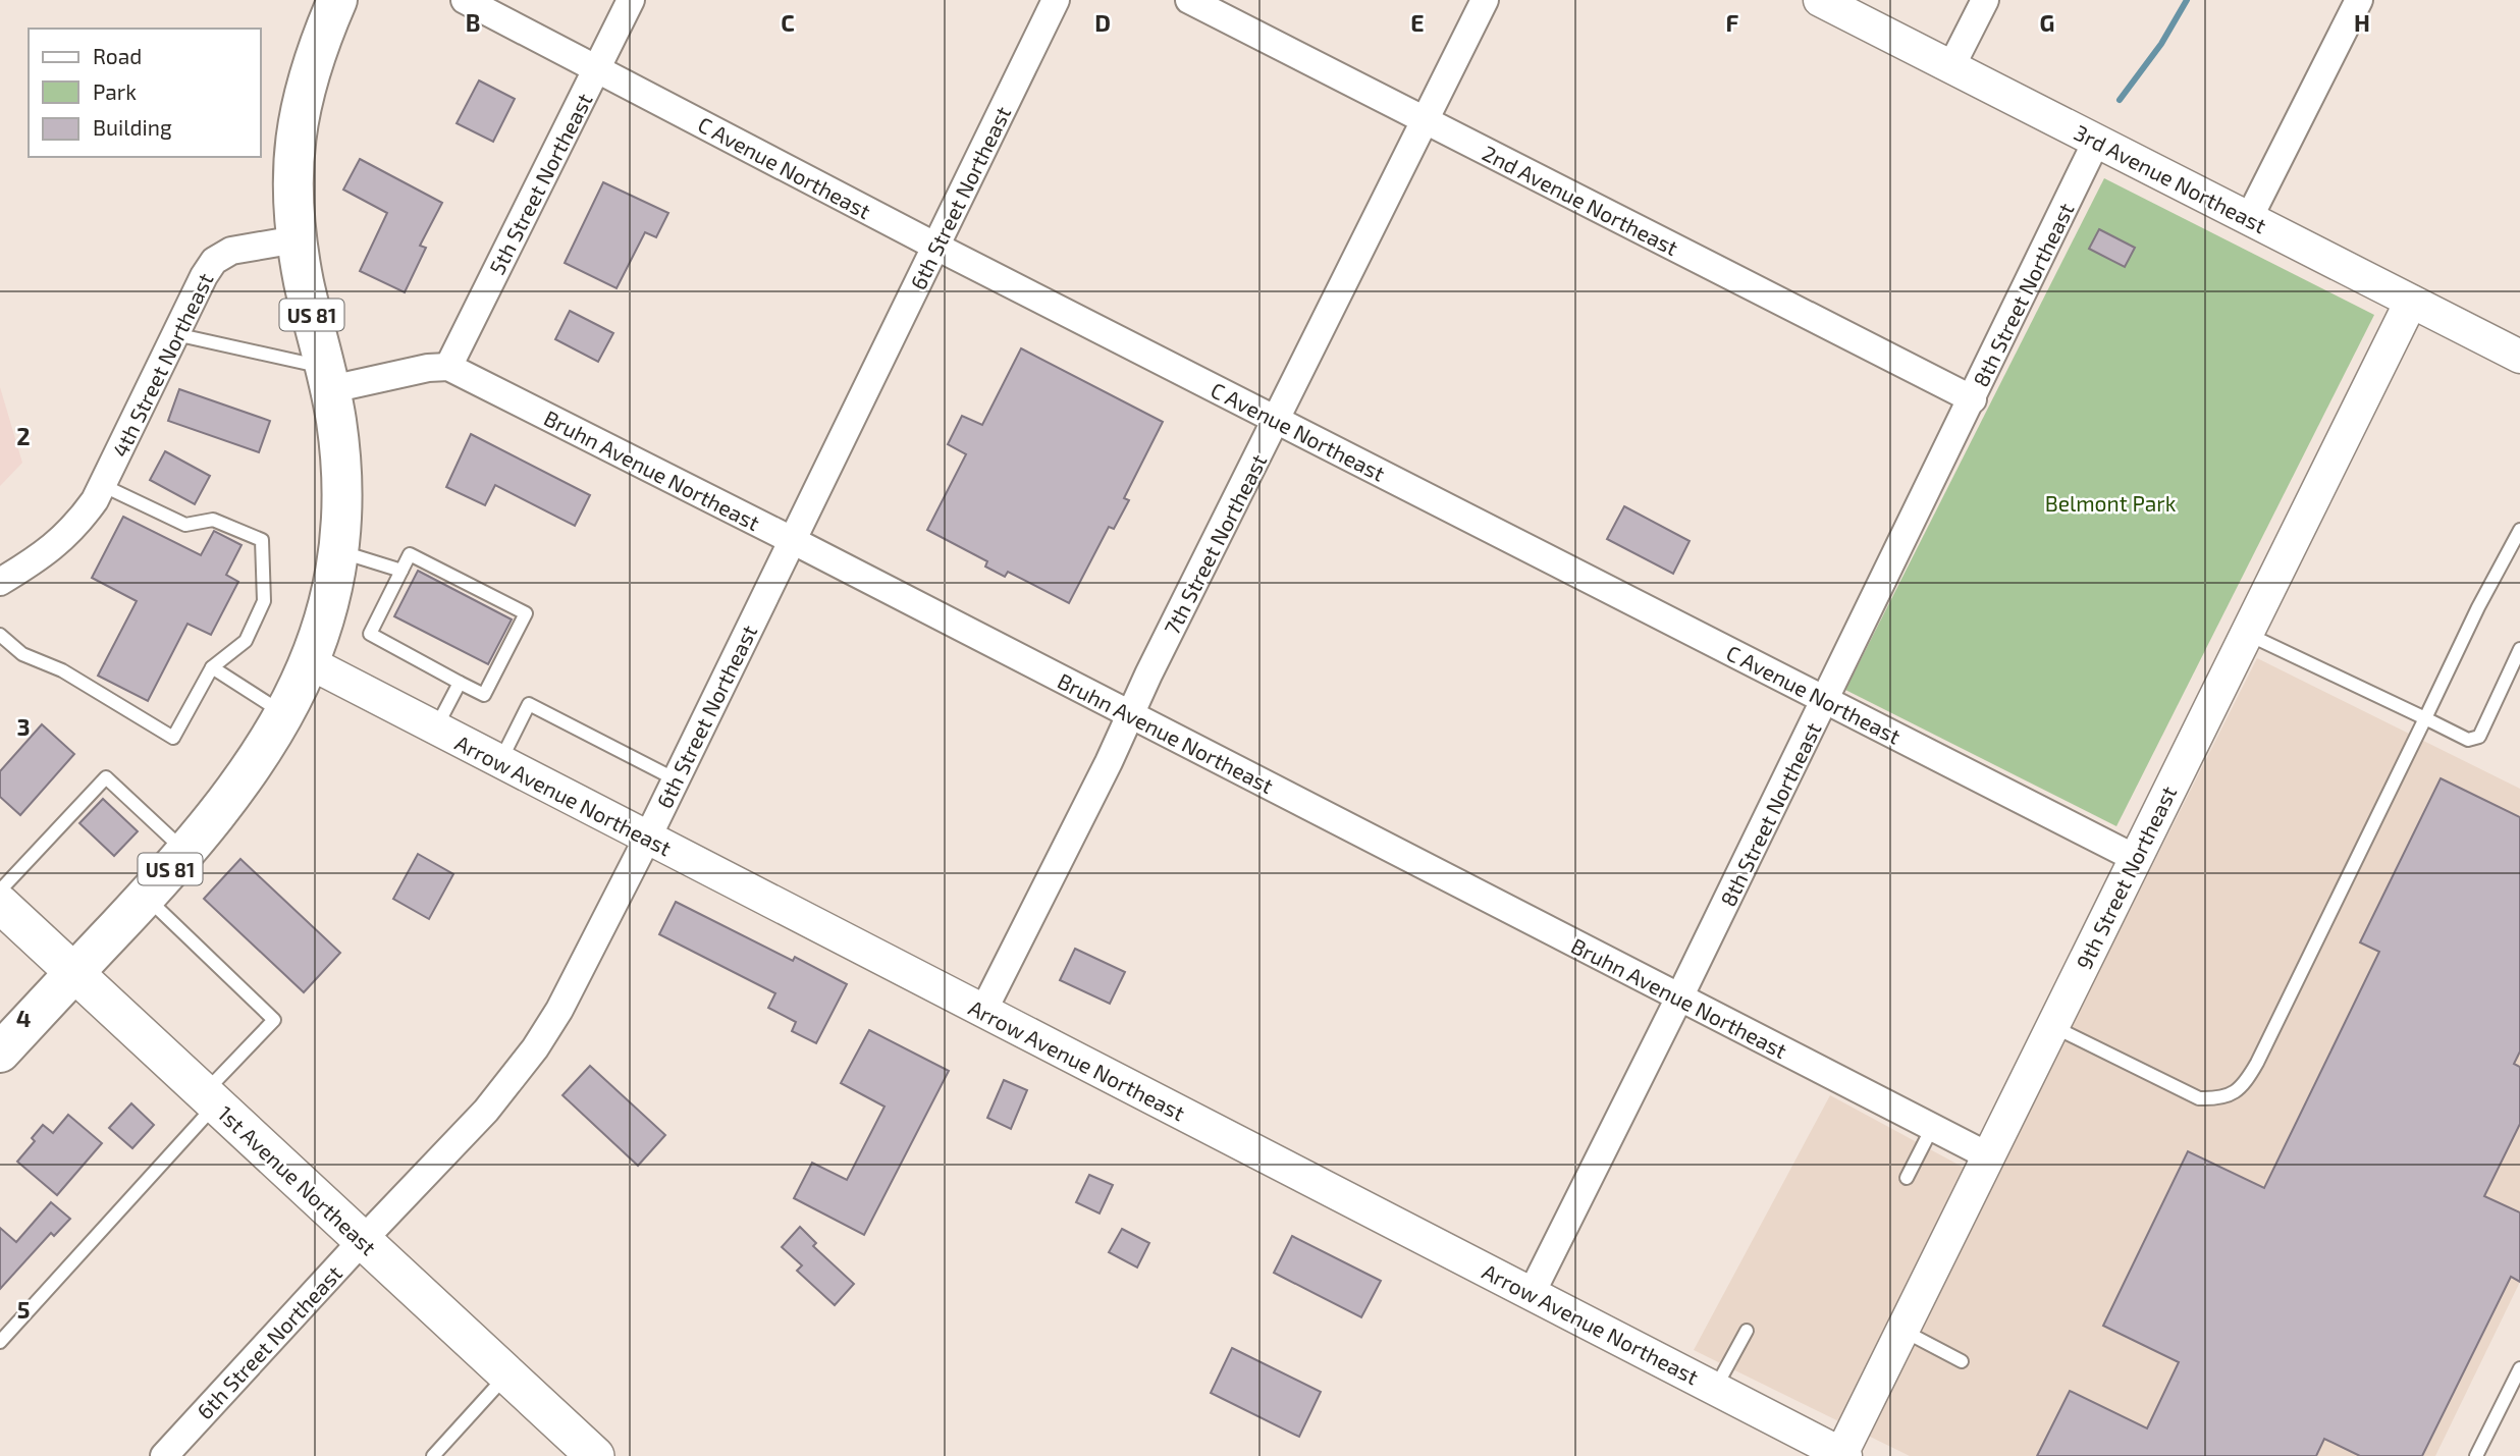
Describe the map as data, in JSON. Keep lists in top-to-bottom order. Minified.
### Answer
{"streets":{"main road":["US 81","1st Avenue Northeast"],"street":["C Avenue Northeast","3rd Avenue Northeast","5th Street Northeast","6th Street Northeast","2nd Avenue Northeast","8th Street Northeast","4th Street Northeast","Bruhn Avenue Northeast","7th Street Northeast","Arrow Avenue Northeast","9th Street Northeast"]},"crossings":[["C Avenue Northeast","5th Street Northeast"],["C Avenue Northeast","6th Street Northeast"],["C Avenue Northeast","8th Street Northeast"],["C Avenue Northeast","7th Street Northeast"],["C Avenue Northeast","9th Street Northeast"],["3rd Avenue Northeast","8th Street Northeast"],["3rd Avenue Northeast","9th Street Northeast"],["5th Street Northeast","Bruhn Avenue Northeast"],["6th Street Northeast","Bruhn Avenue Northeast"],["6th Street Northeast","Arrow Avenue Northeast"],["6th Street Northeast","1st Avenue Northeast"],["2nd Avenue Northeast","8th Street Northeast"],["2nd Avenue Northeast","7th Street Northeast"],["8th Street Northeast","Bruhn Avenue Northeast"],["8th Street Northeast","Arrow Avenue Northeast"],["US 81","4th Street Northeast"],["US 81","Arrow Avenue Northeast"],["US 81","1st Avenue Northeast"],["Bruhn Avenue Northeast","7th Street Northeast"],["Bruhn Avenue Northeast","9th Street Northeast"],["7th Street Northeast","Arrow Avenue Northeast"],["Arrow Avenue Northeast","9th Street Northeast"]],"parks":["Belmont Park"],"legend":["Road","Park","Building"],"grid":{"columns":["B","C","D","E","F","G","H"],"rows":["2","3","4","5"]}}
